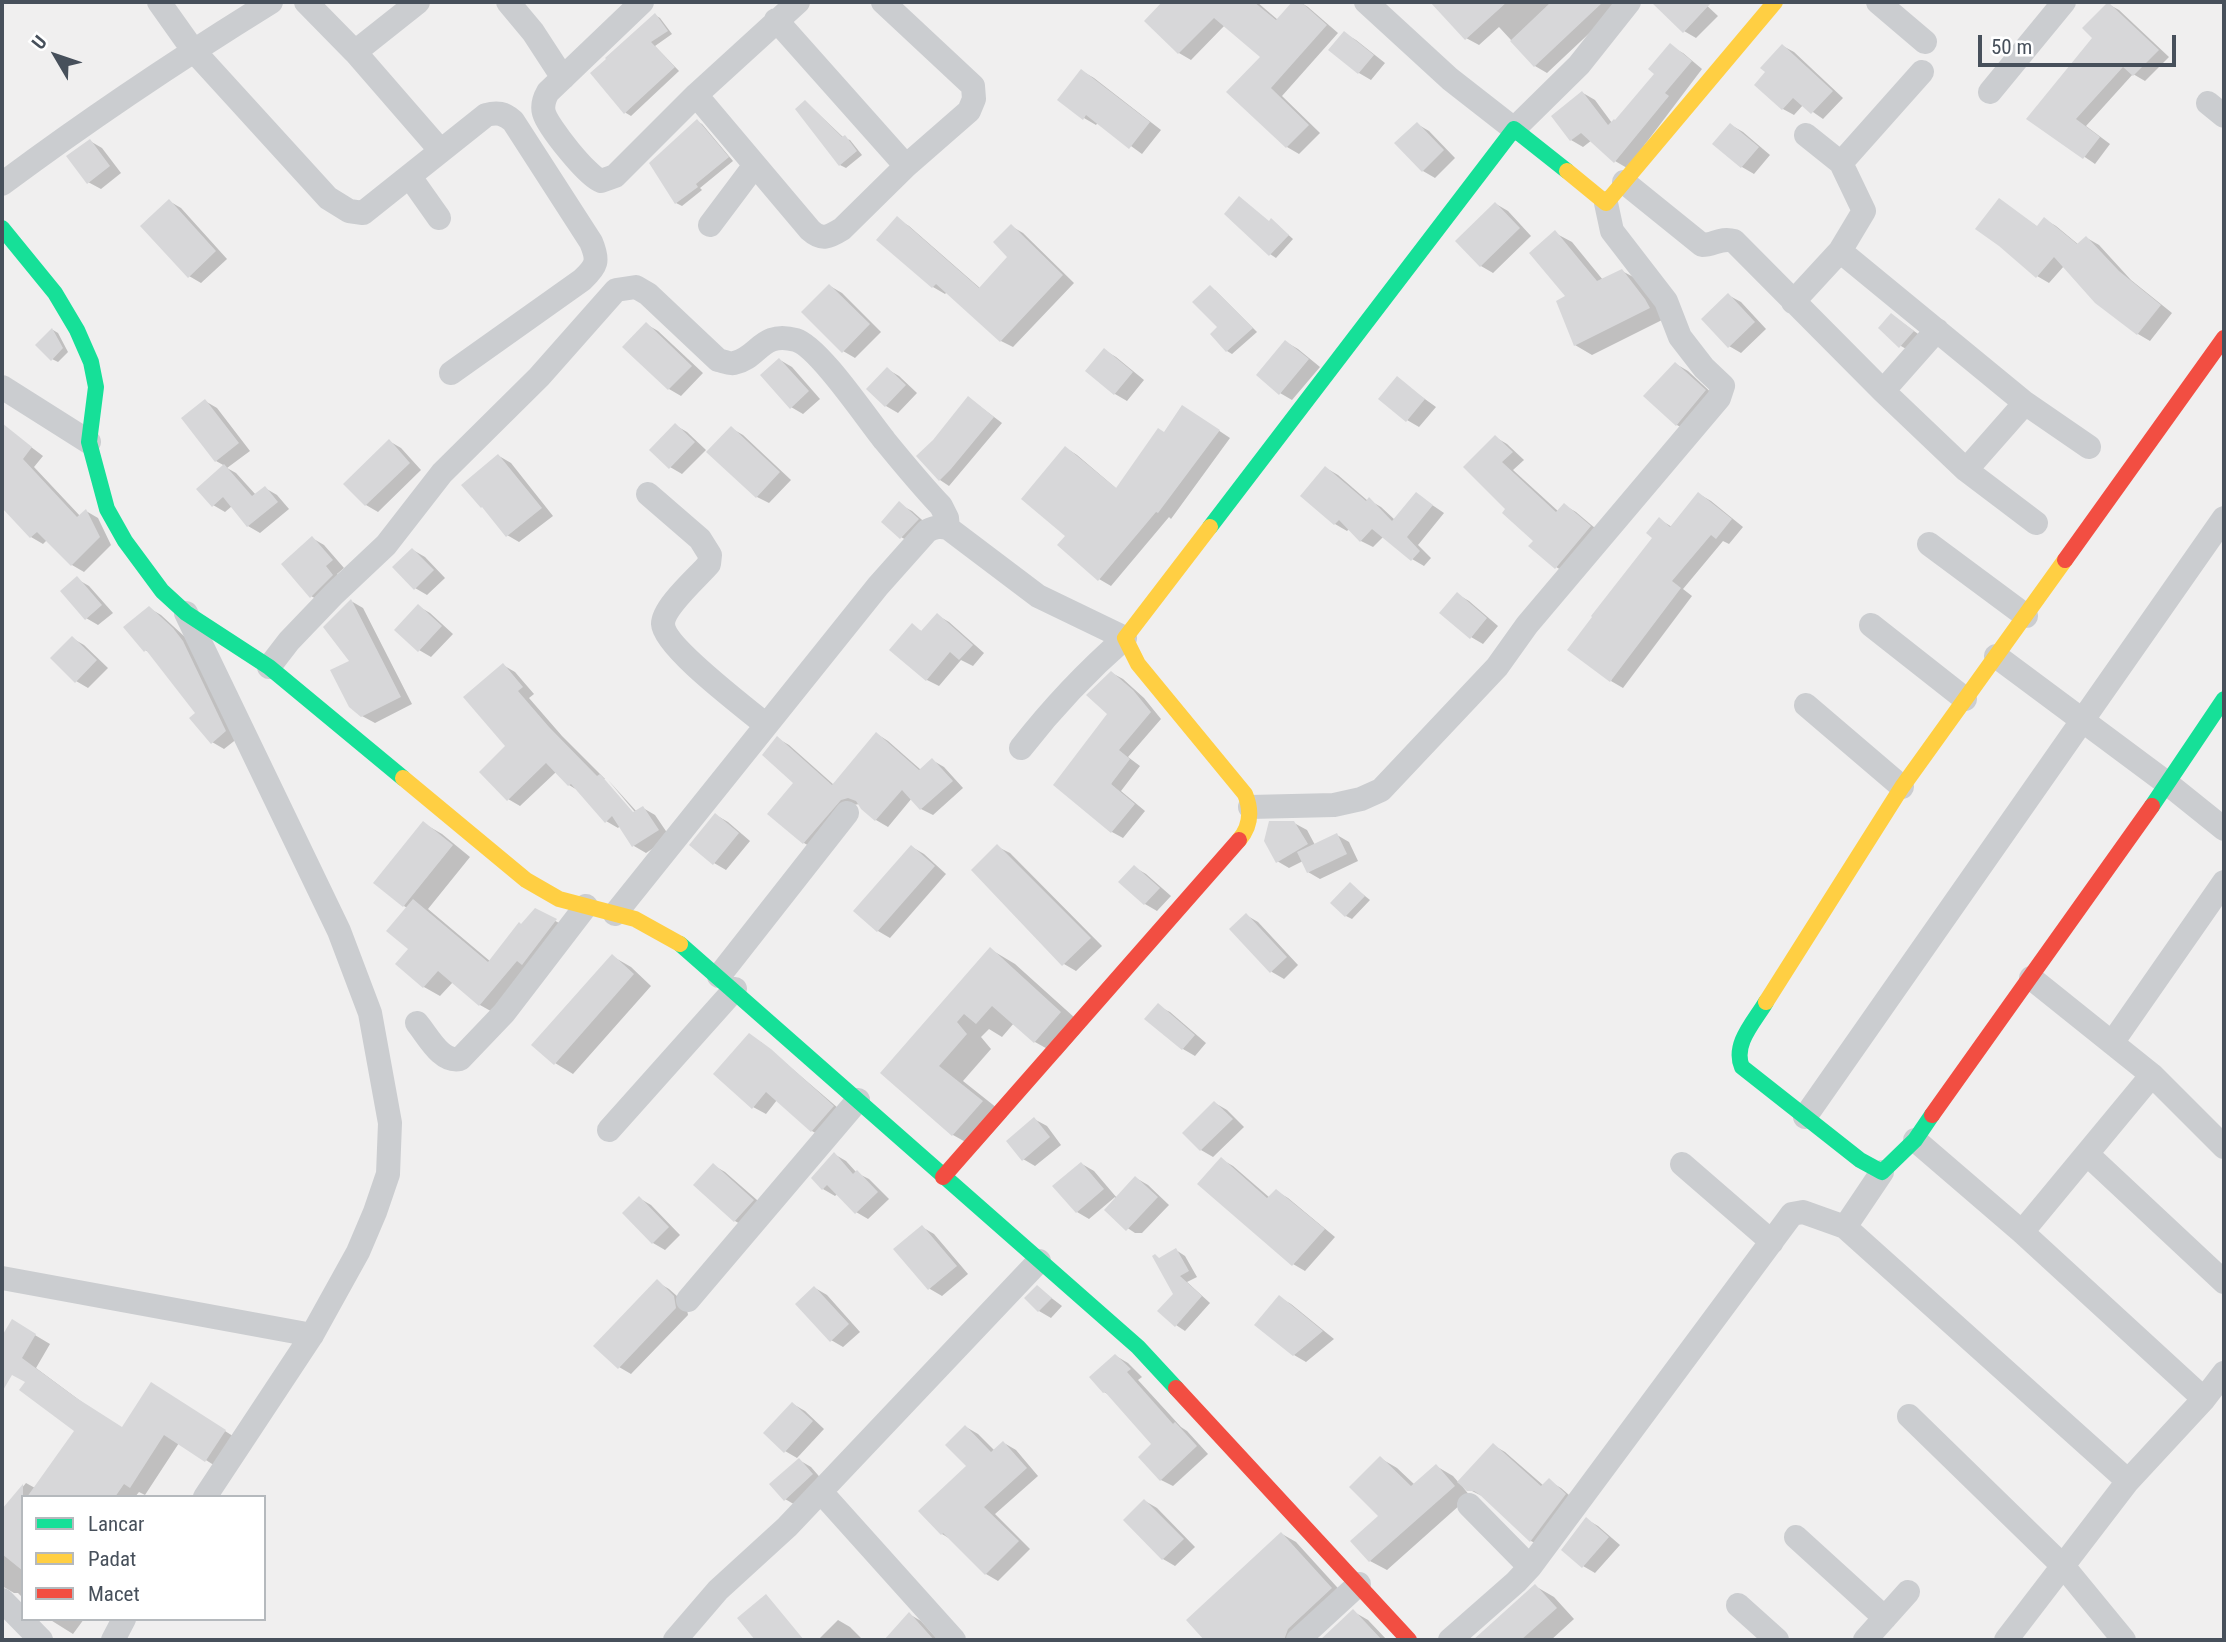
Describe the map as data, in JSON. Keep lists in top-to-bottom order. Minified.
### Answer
{"legend":["Lancar","Padat","Macet"],"scale_bar":"50 m","north":"top left"}
